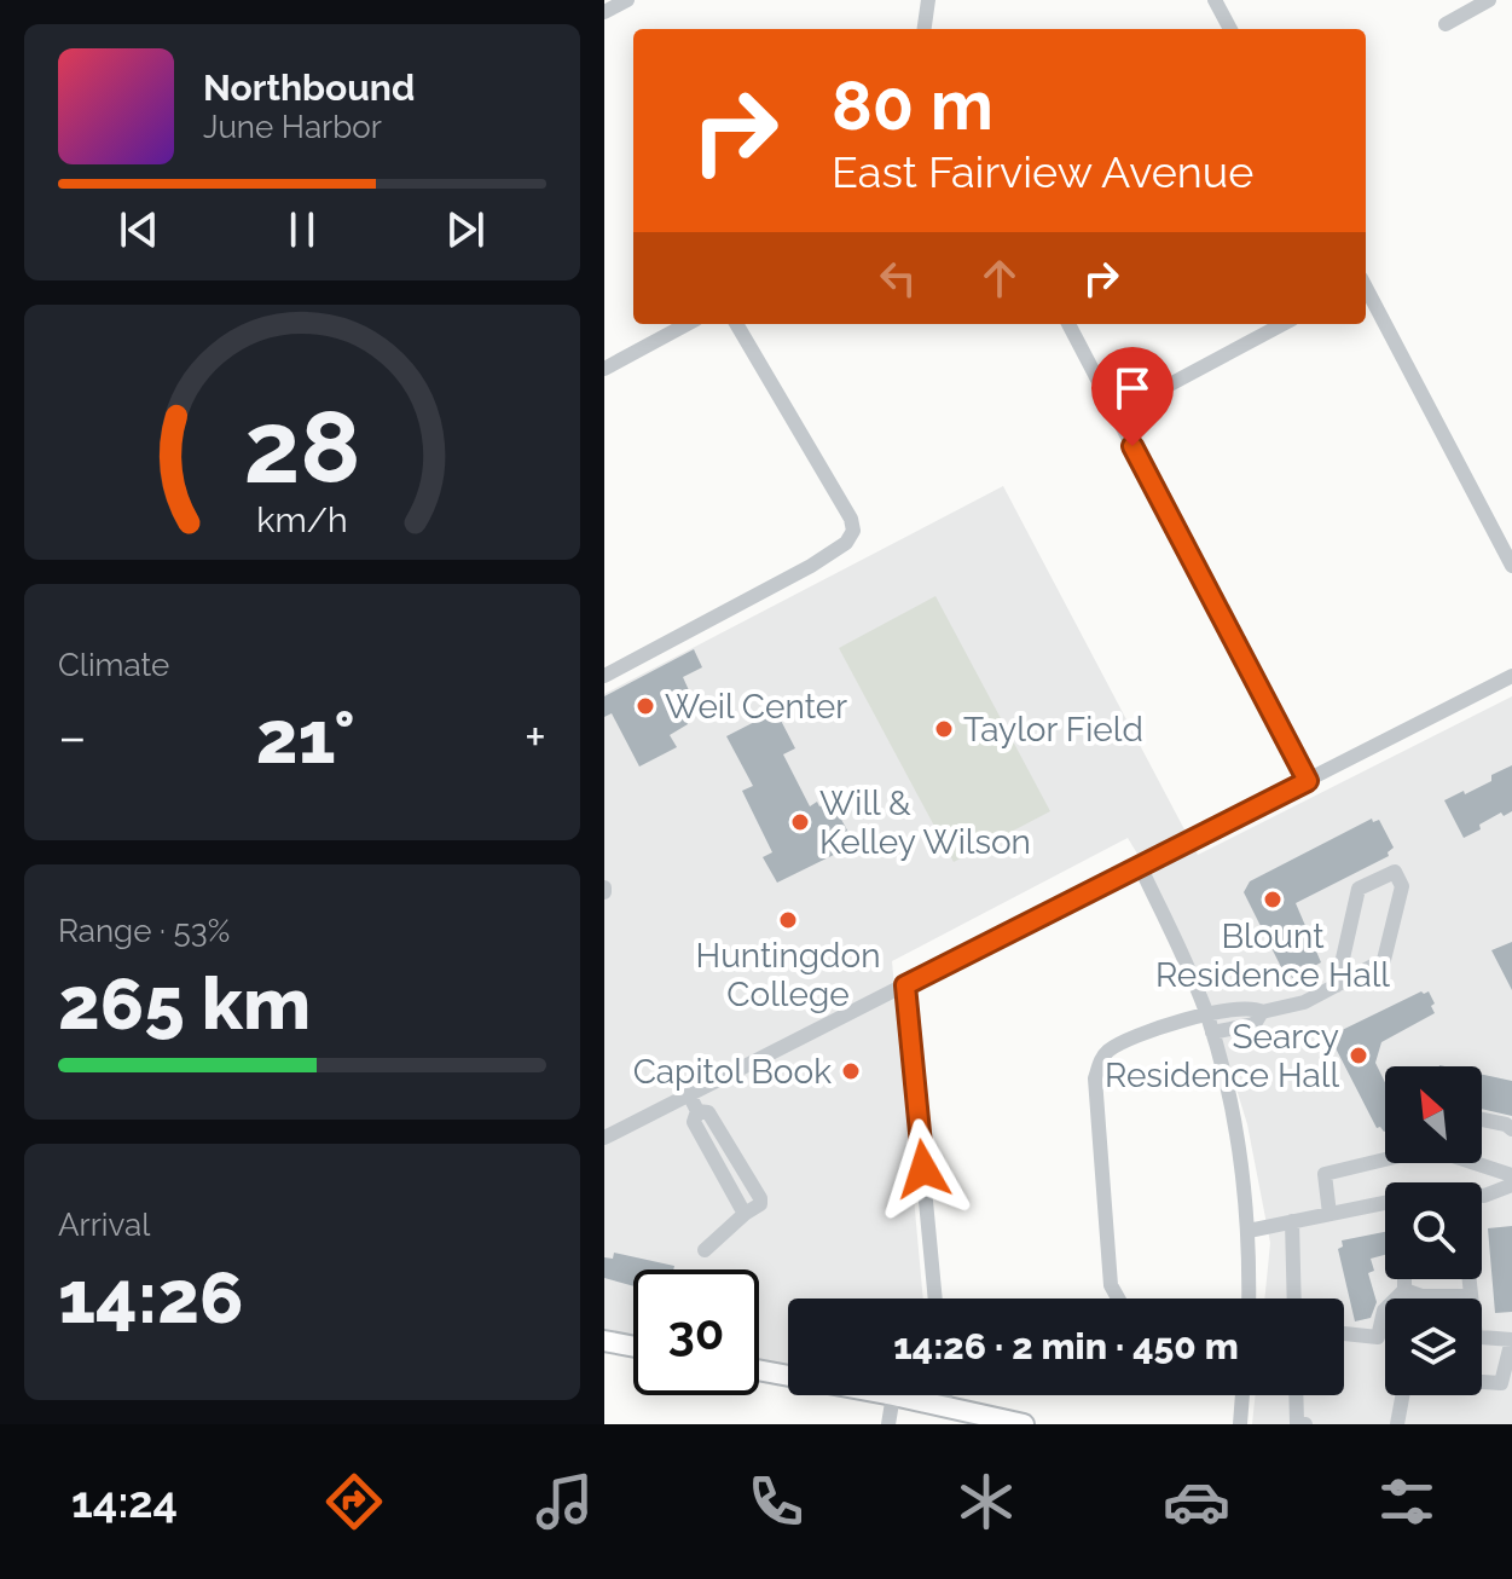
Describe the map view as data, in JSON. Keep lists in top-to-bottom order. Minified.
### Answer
{"places":["Weil Center","Taylor Field","Will & Kelley Wilson","Blount Residence Hall","Huntingdon College","Searcy Residence Hall","Capitol Book"],"north":"top left","page":{"turn":["80 m","East Fairview Avenue"],"song":["Northbound","June Harbor"],"tile":["Climate",["Range · 53%","265 km"],["Arrival","14:26"]],"heat":["−","21°","+"],"limit":"30","trip":"14:26 · 2 min · 450 m","tabs":"14:24","gauge":["28","km/h"]}}
